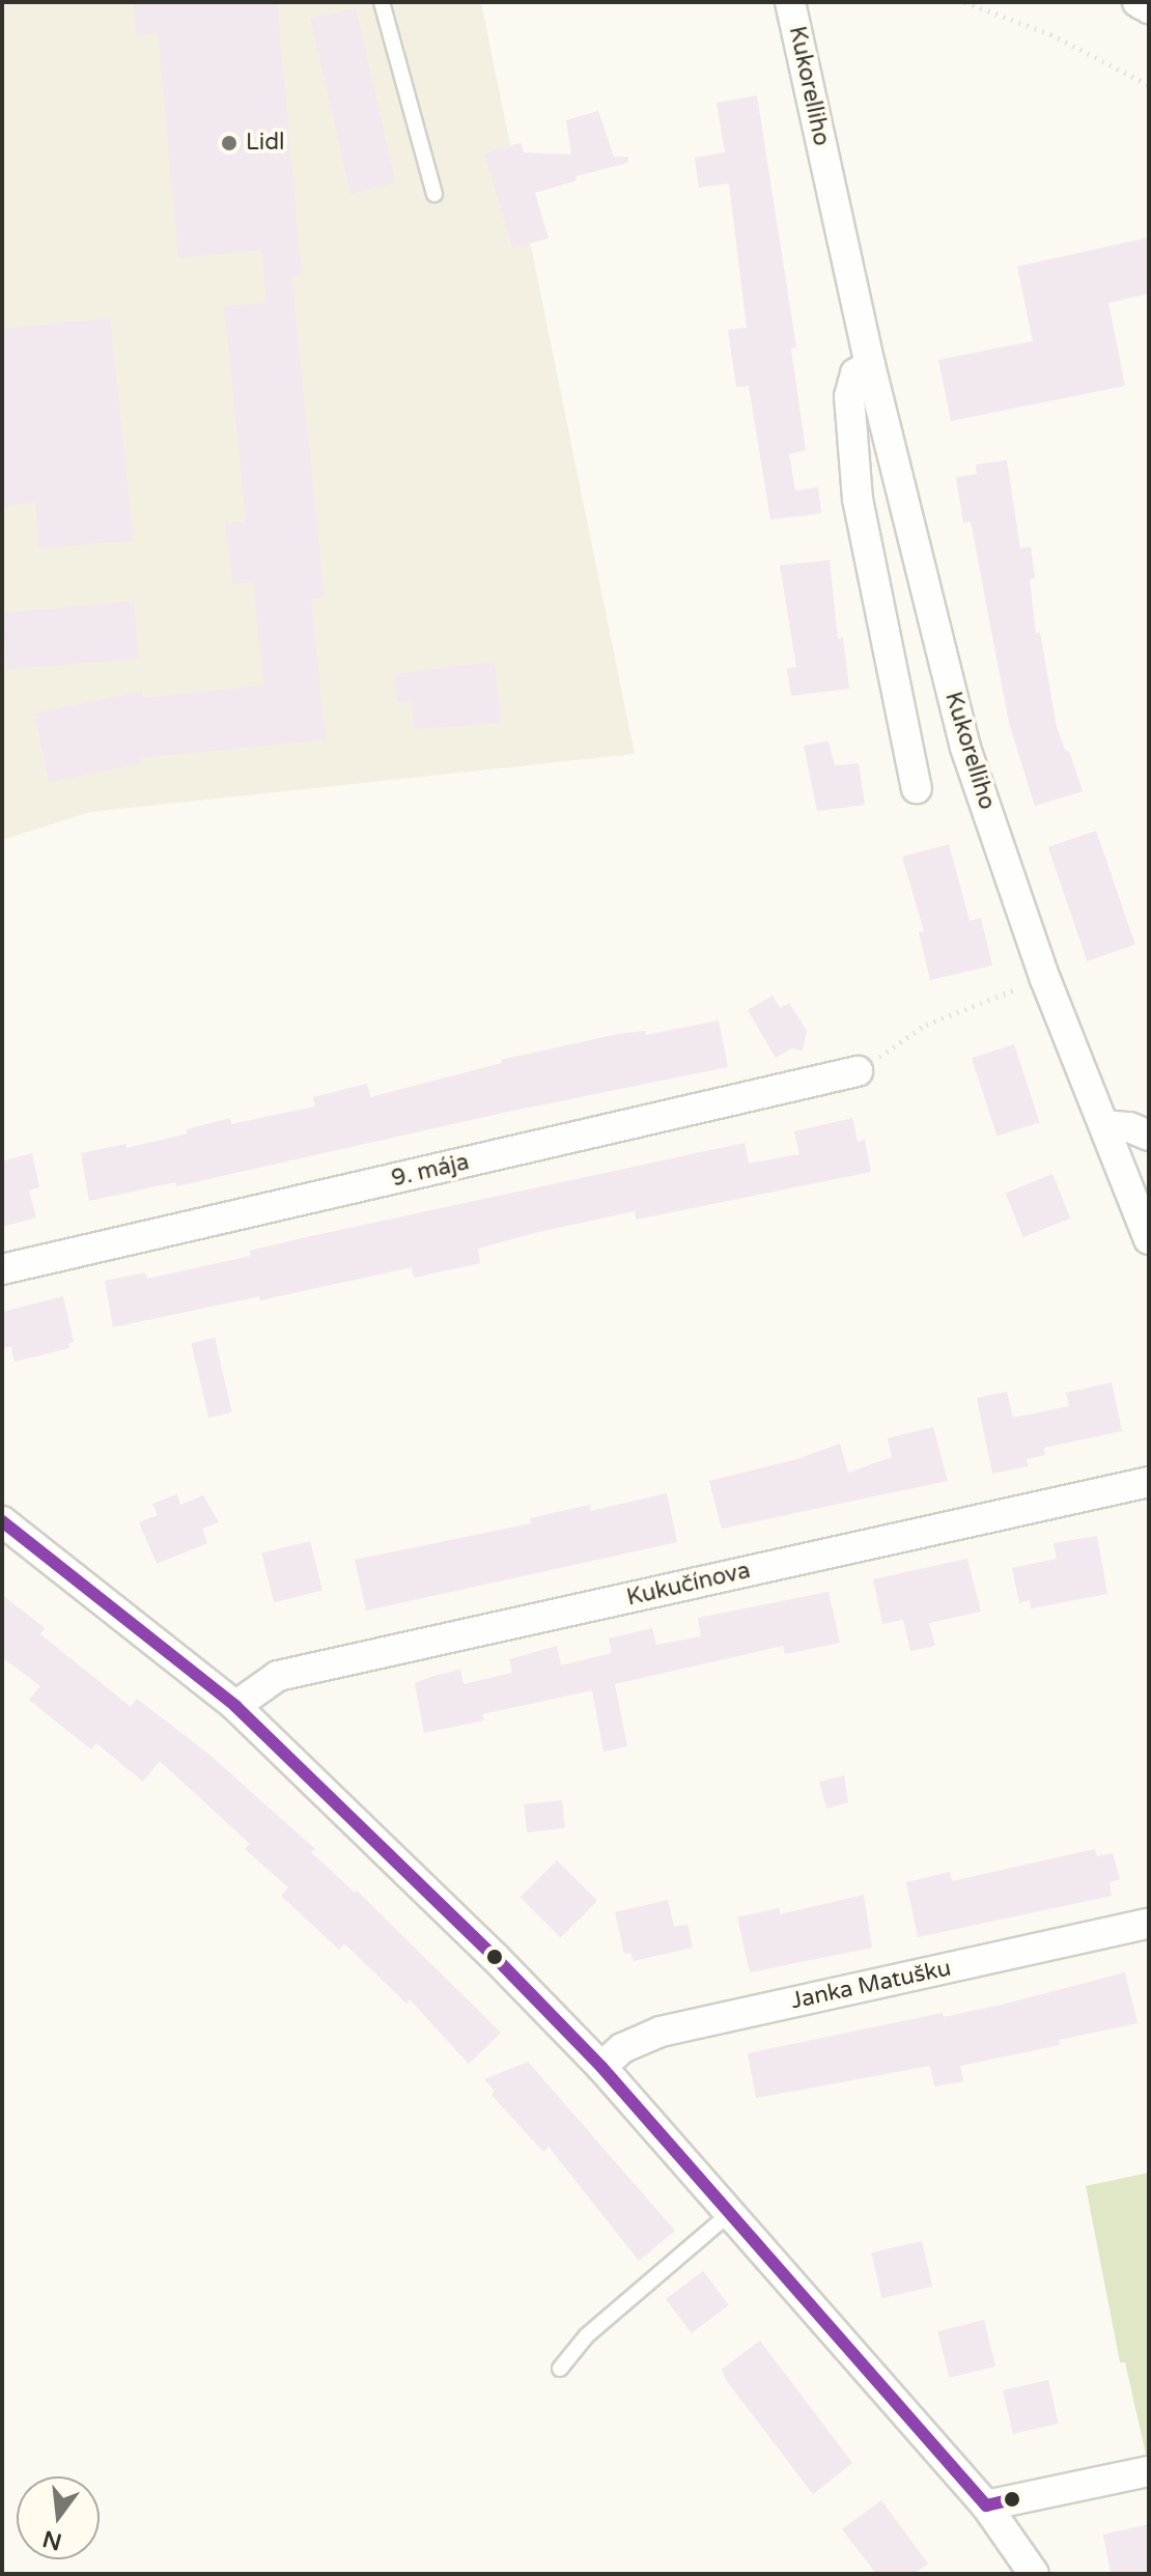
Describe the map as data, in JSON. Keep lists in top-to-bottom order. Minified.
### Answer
{"streets":{"street":["Kukorelliho","9. mája","Kukučínova","Janka Matušku"]},"places":["Lidl"],"north":"bottom"}
